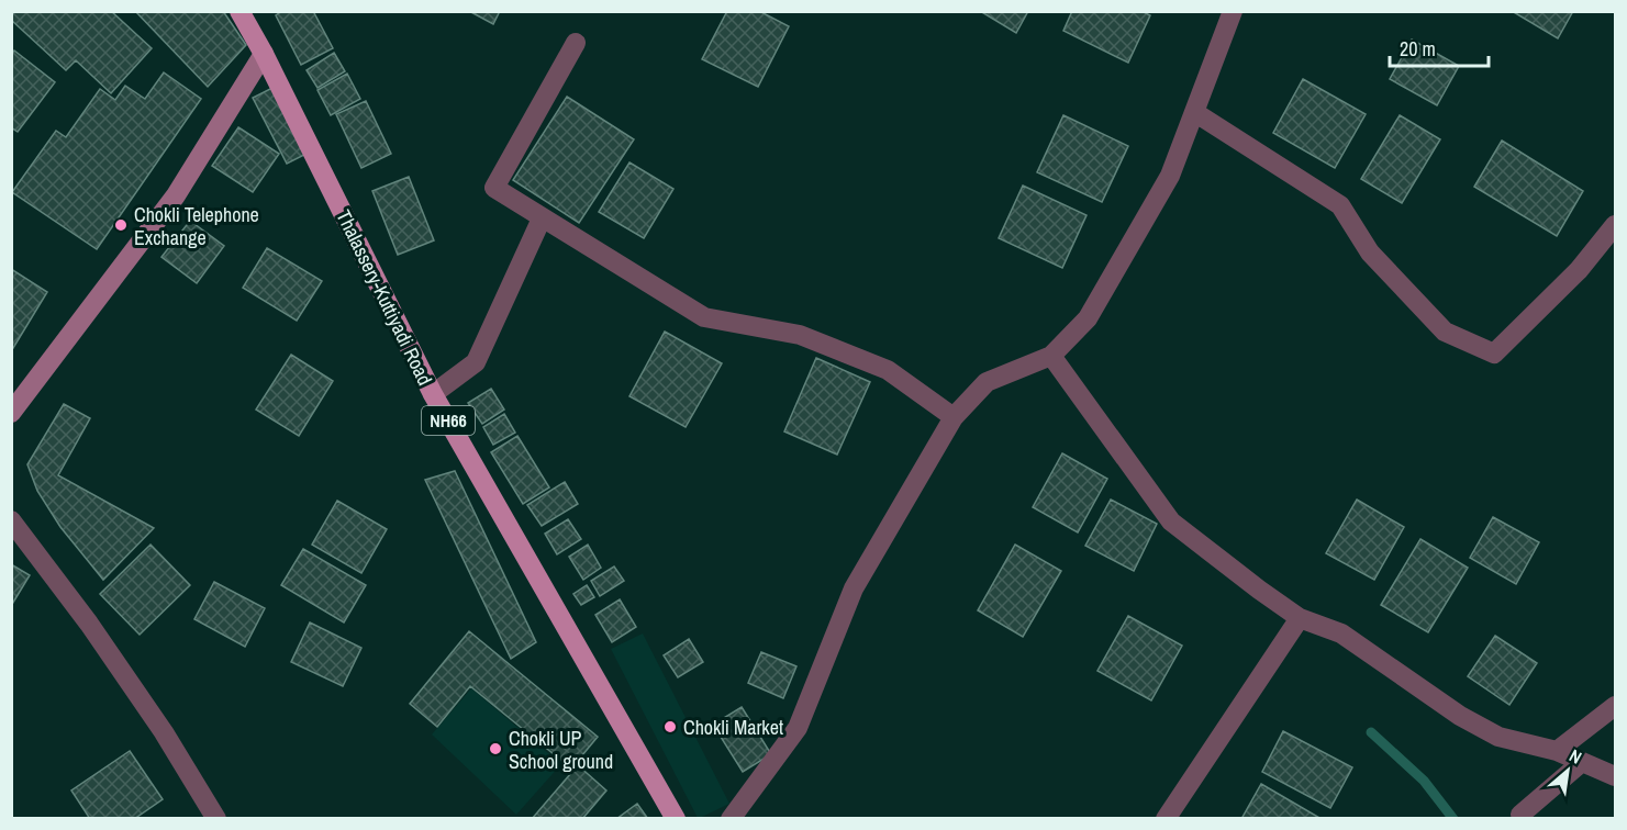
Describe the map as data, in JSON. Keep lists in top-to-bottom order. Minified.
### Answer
{"streets":{"main road":["Thalassery-Kuttiyadi Road","NH66"]},"places":["Chokli Telephone Exchange","Chokli Market","Chokli UP School ground"],"scale_bar":"20 m","north":"top right"}
